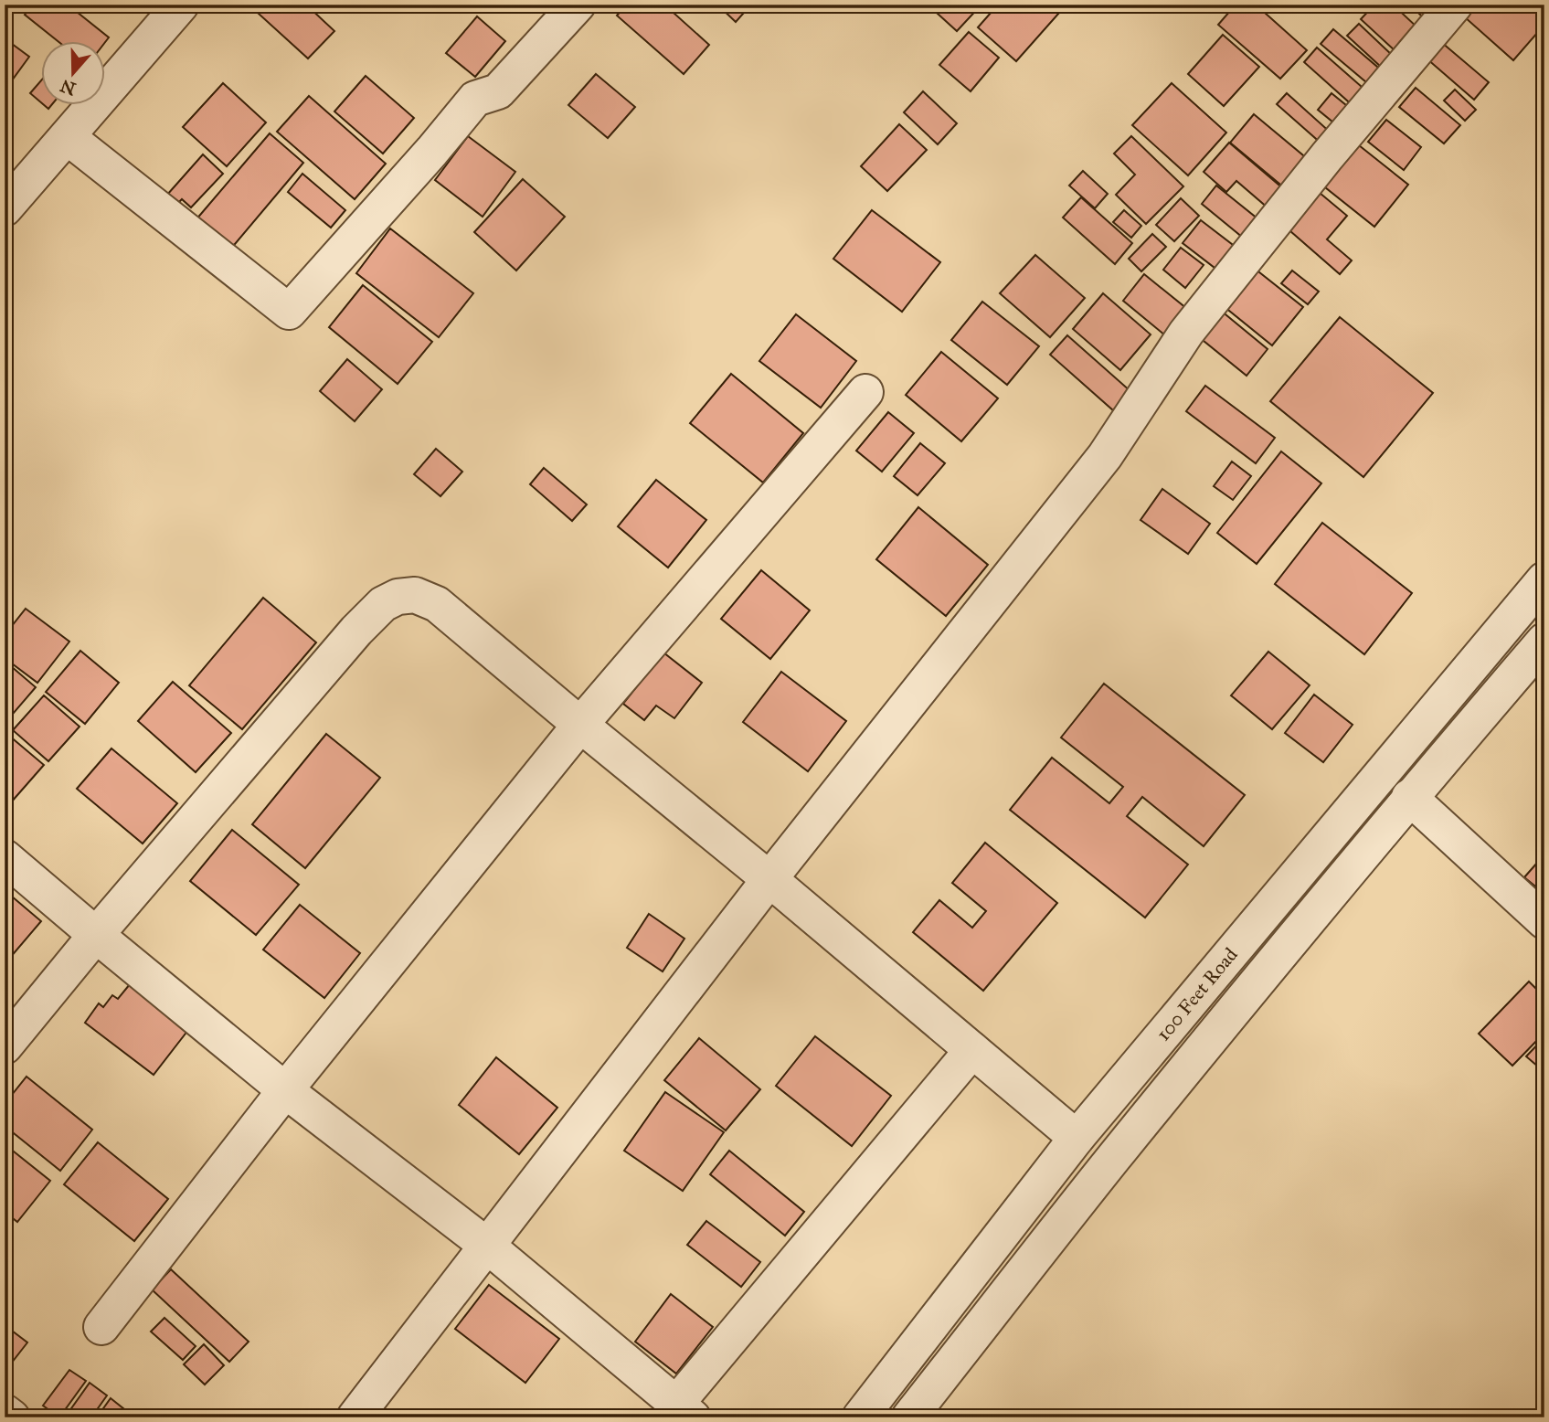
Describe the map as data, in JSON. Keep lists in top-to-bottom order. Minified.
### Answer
{"streets":{"street":["100 Feet Road"]},"north":"bottom"}
